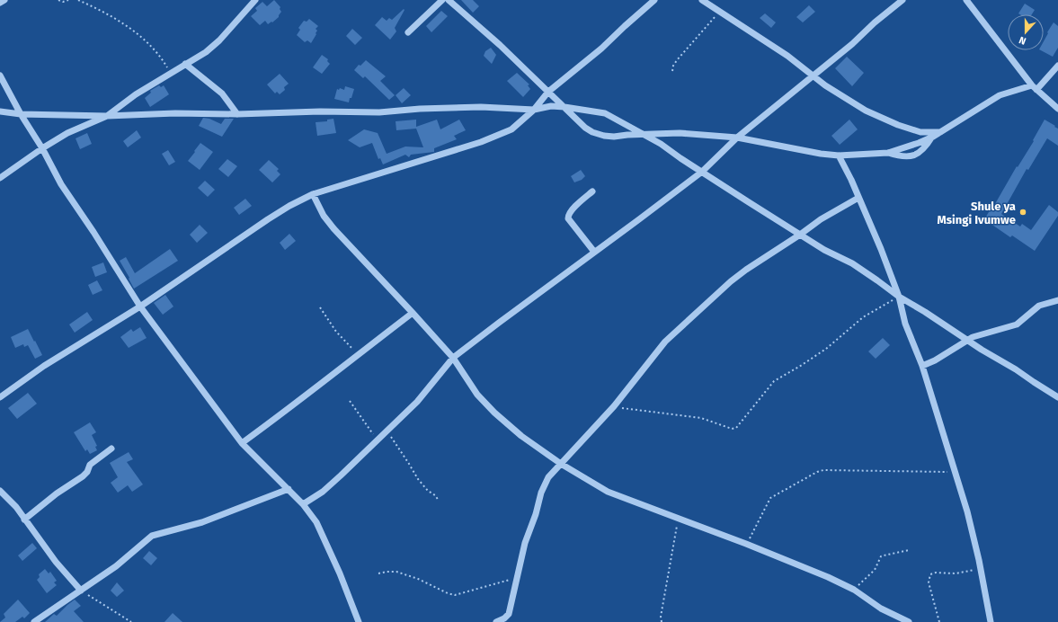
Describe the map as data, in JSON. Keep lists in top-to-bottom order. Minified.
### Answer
{"places":["Shule ya Msingi Ivumwe"],"north":"bottom"}
